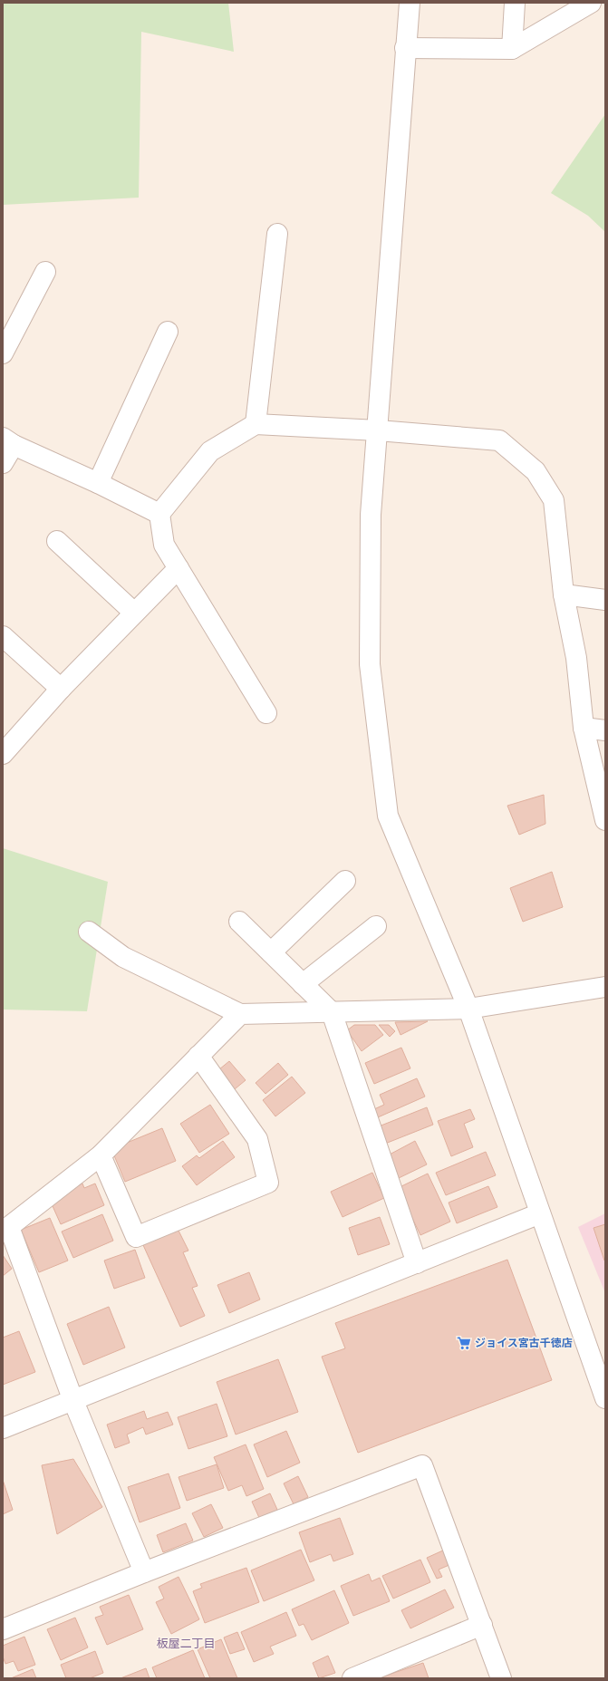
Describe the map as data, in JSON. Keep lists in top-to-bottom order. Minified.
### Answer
{"districts":["板屋二丁目"],"places":{"supermarket":["ジョイス宮古千徳店"]}}
